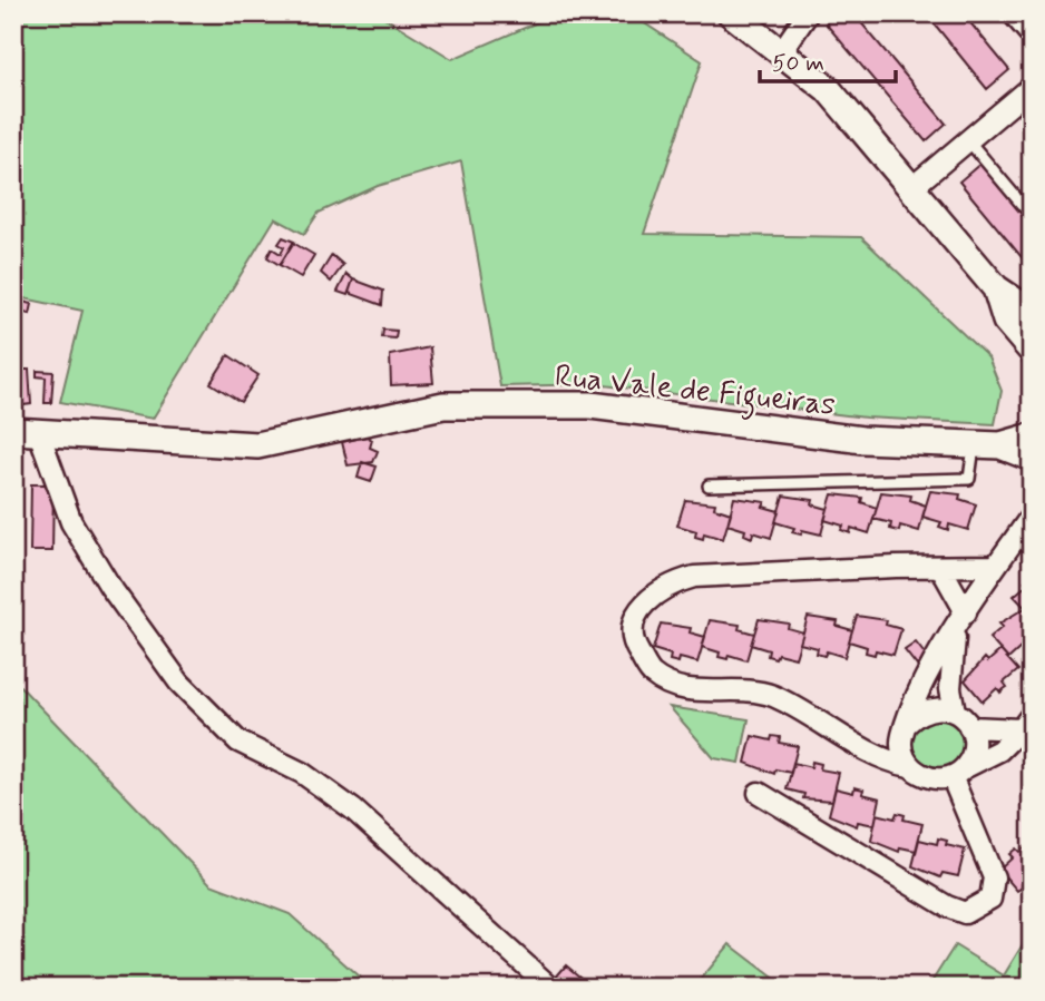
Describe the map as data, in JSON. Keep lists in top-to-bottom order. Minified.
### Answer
{"streets":{"street":["Rua Vale de Figueiras"]},"scale_bar":"50 m"}
